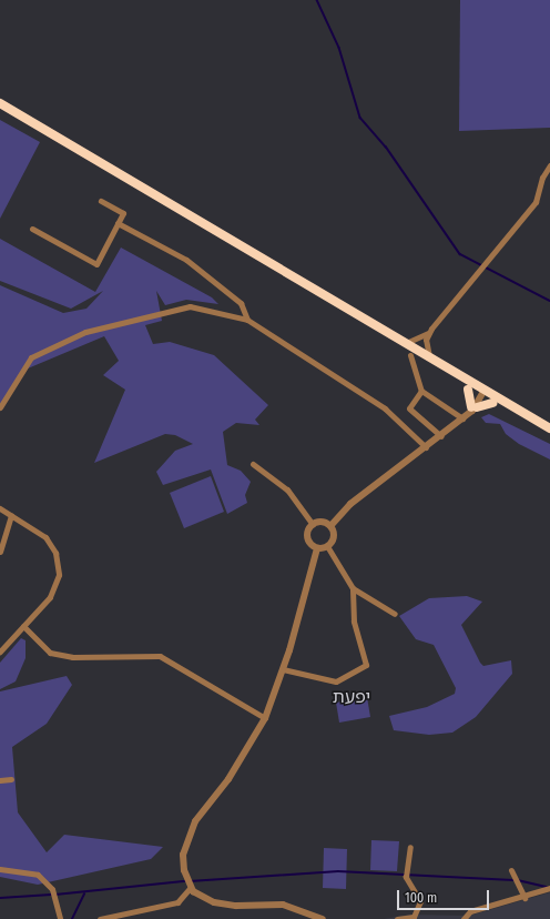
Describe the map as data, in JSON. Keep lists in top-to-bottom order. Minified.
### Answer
{"districts":["יפעת"],"scale_bar":"100 m"}
